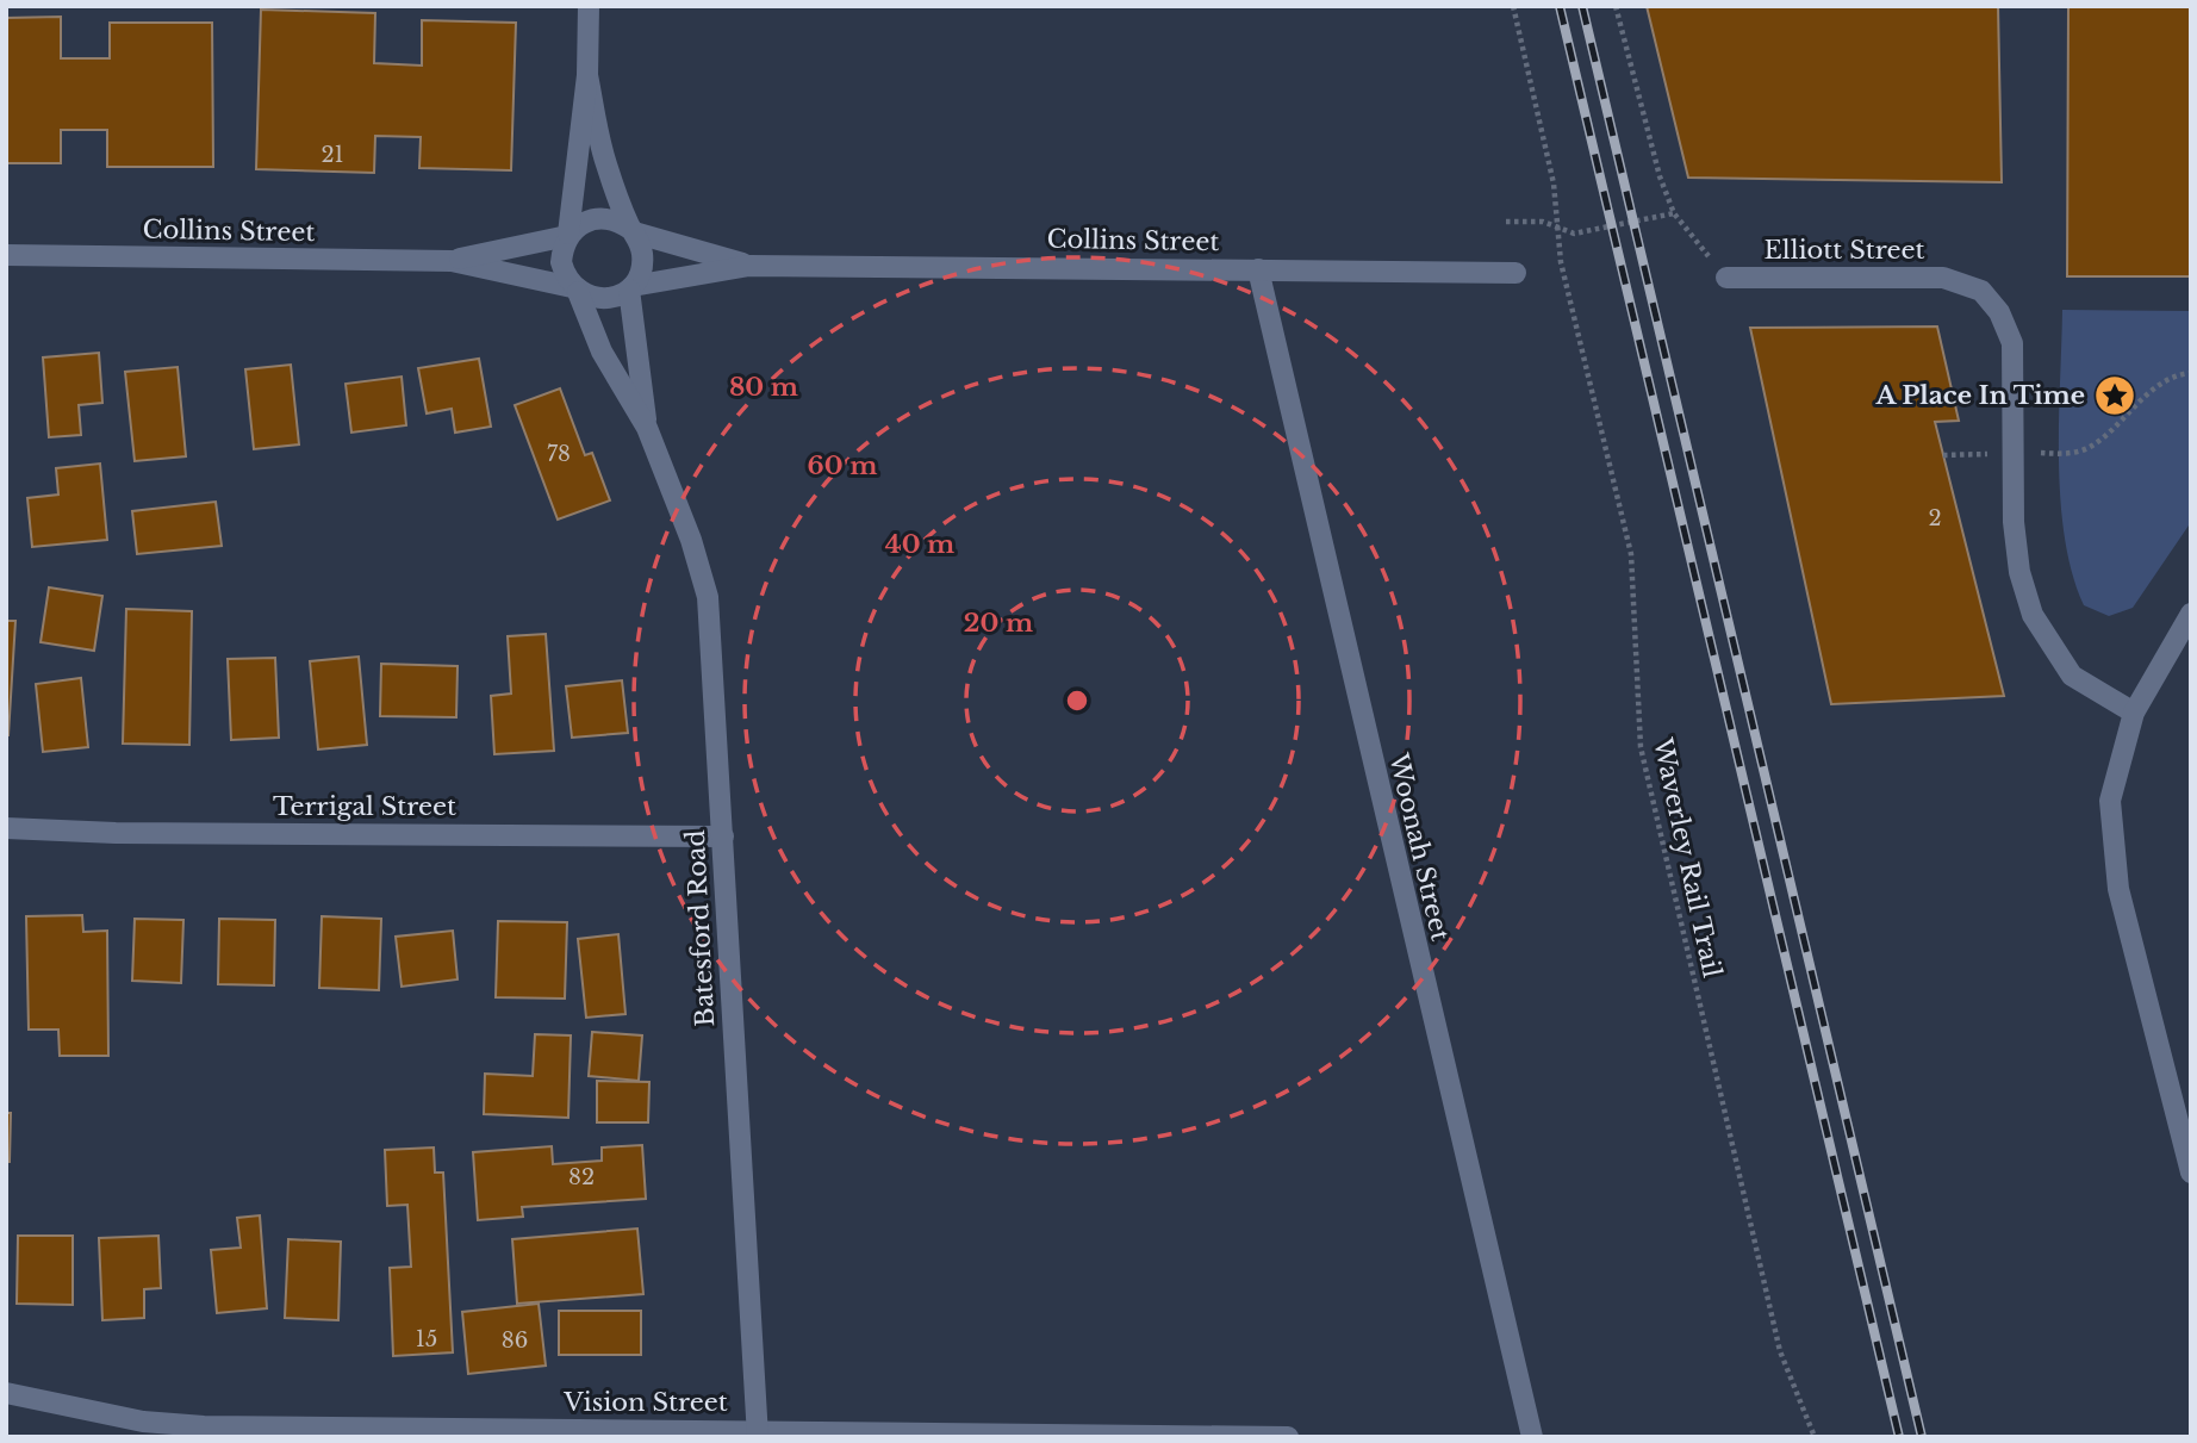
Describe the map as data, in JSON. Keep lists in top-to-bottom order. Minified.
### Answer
{"streets":{"street":["Collins Street","Elliott Street","Terrigal Street","Woonah Street","Batesford Road","Vision Street"],"path":["Waverley Rail Trail"]},"crossings":[["Collins Street","Woonah Street"],["Collins Street","Batesford Road"],["Terrigal Street","Batesford Road"],["Batesford Road","Vision Street"]],"places":{"place":["A Place In Time"]},"house_numbers":["21","78","2","82","15","86"],"rings":["80 m","60 m","40 m","20 m"]}
